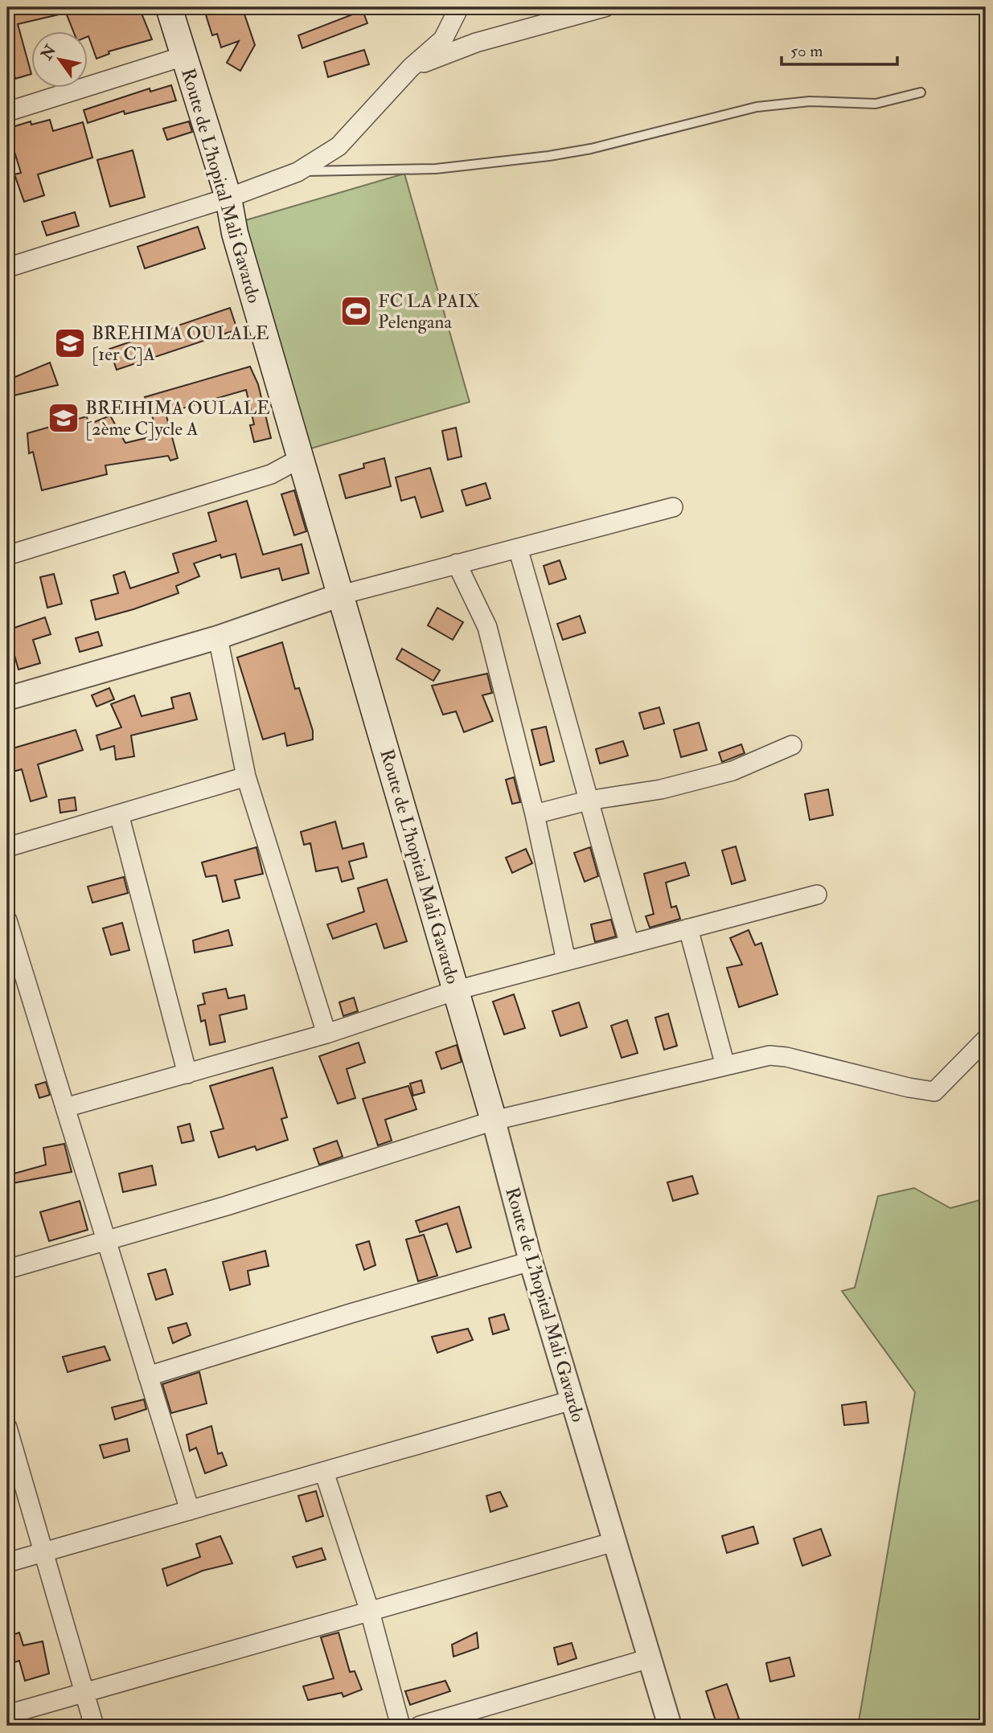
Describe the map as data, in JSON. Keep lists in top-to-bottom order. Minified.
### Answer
{"streets":{"main road":["Route de L'hopital Mali Gavardo"]},"places":{"sports":["FC LA PAIX Pelengana"],"school or university":["BREHIMA OULALE [1er C]A","BREIHIMA OULALE [2ème C]ycle A"]},"scale_bar":"50 m","north":"top left"}
